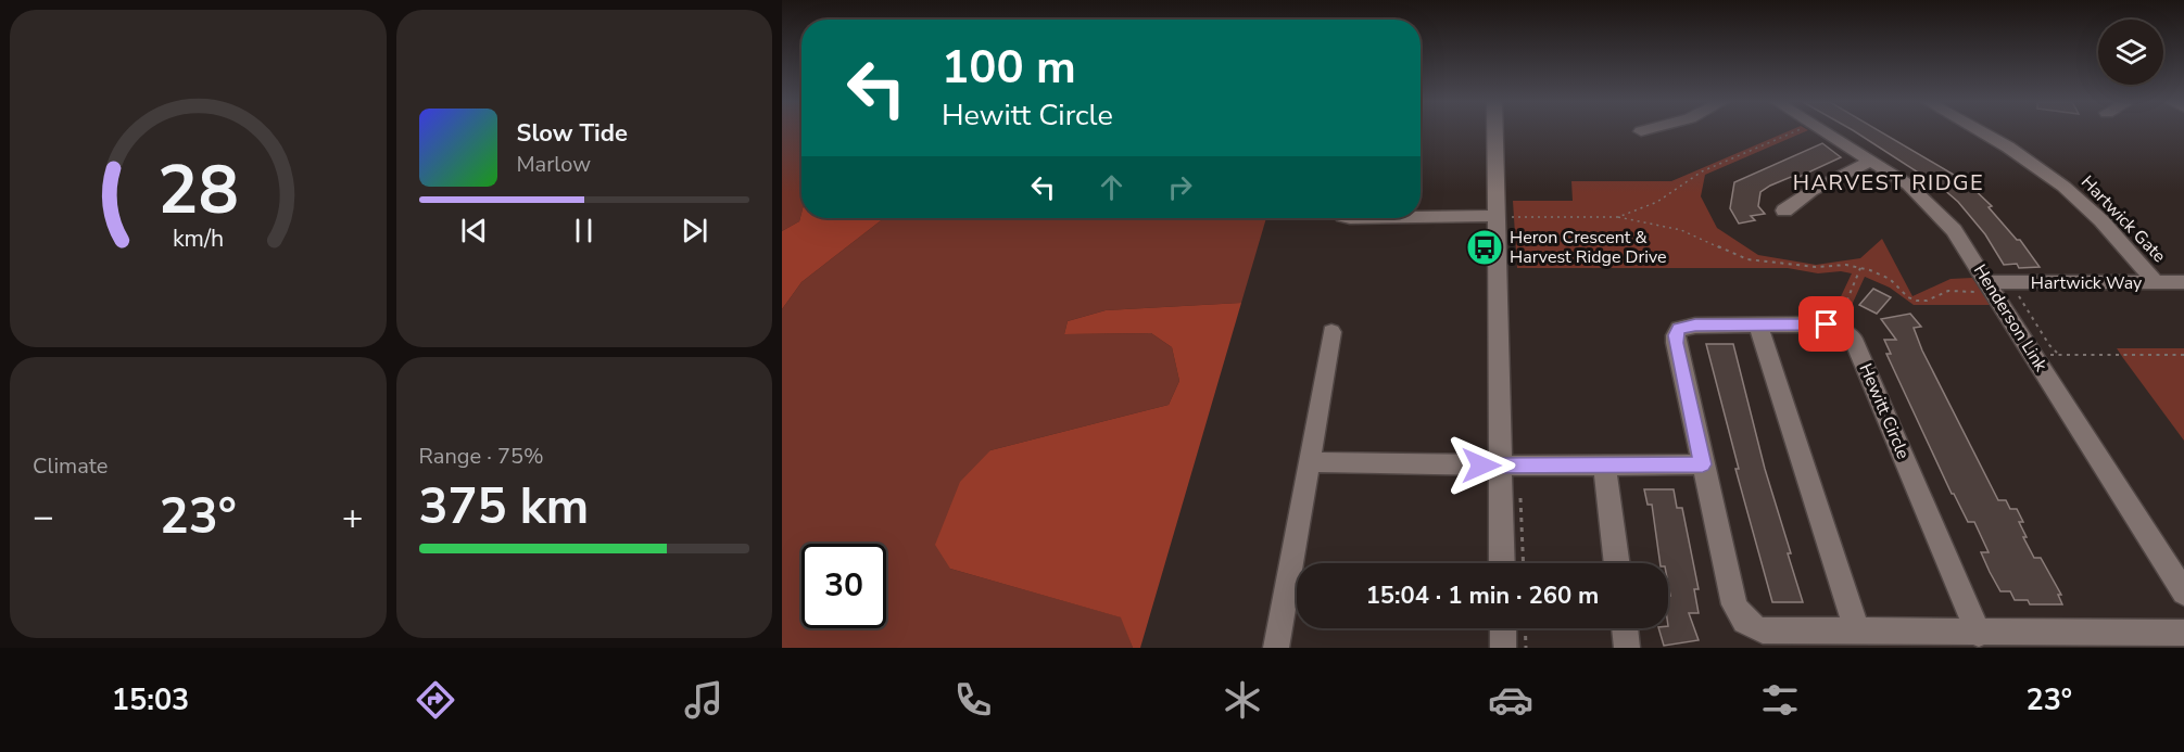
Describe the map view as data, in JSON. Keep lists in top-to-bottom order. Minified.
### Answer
{"streets":{"street":["Hartwick Gate","Hartwick Way","Henderson Link","Hewitt Circle"]},"crossings":[["Hartwick Gate","Hartwick Way"],["Hartwick Way","Henderson Link"]],"districts":["HARVEST RIDGE"],"places":{"bus stop":["Heron Crescent & Harvest Ridge Drive"]},"page":{"turn":["100 m","Hewitt Circle"],"song":["Slow Tide","Marlow"],"tile":["Climate",["Range · 75%","375 km"]],"heat":["−","23°","+"],"limit":"30","trip":"15:04 · 1 min · 260 m","tabs":["15:03","23°"],"gauge":["28","km/h"]}}
